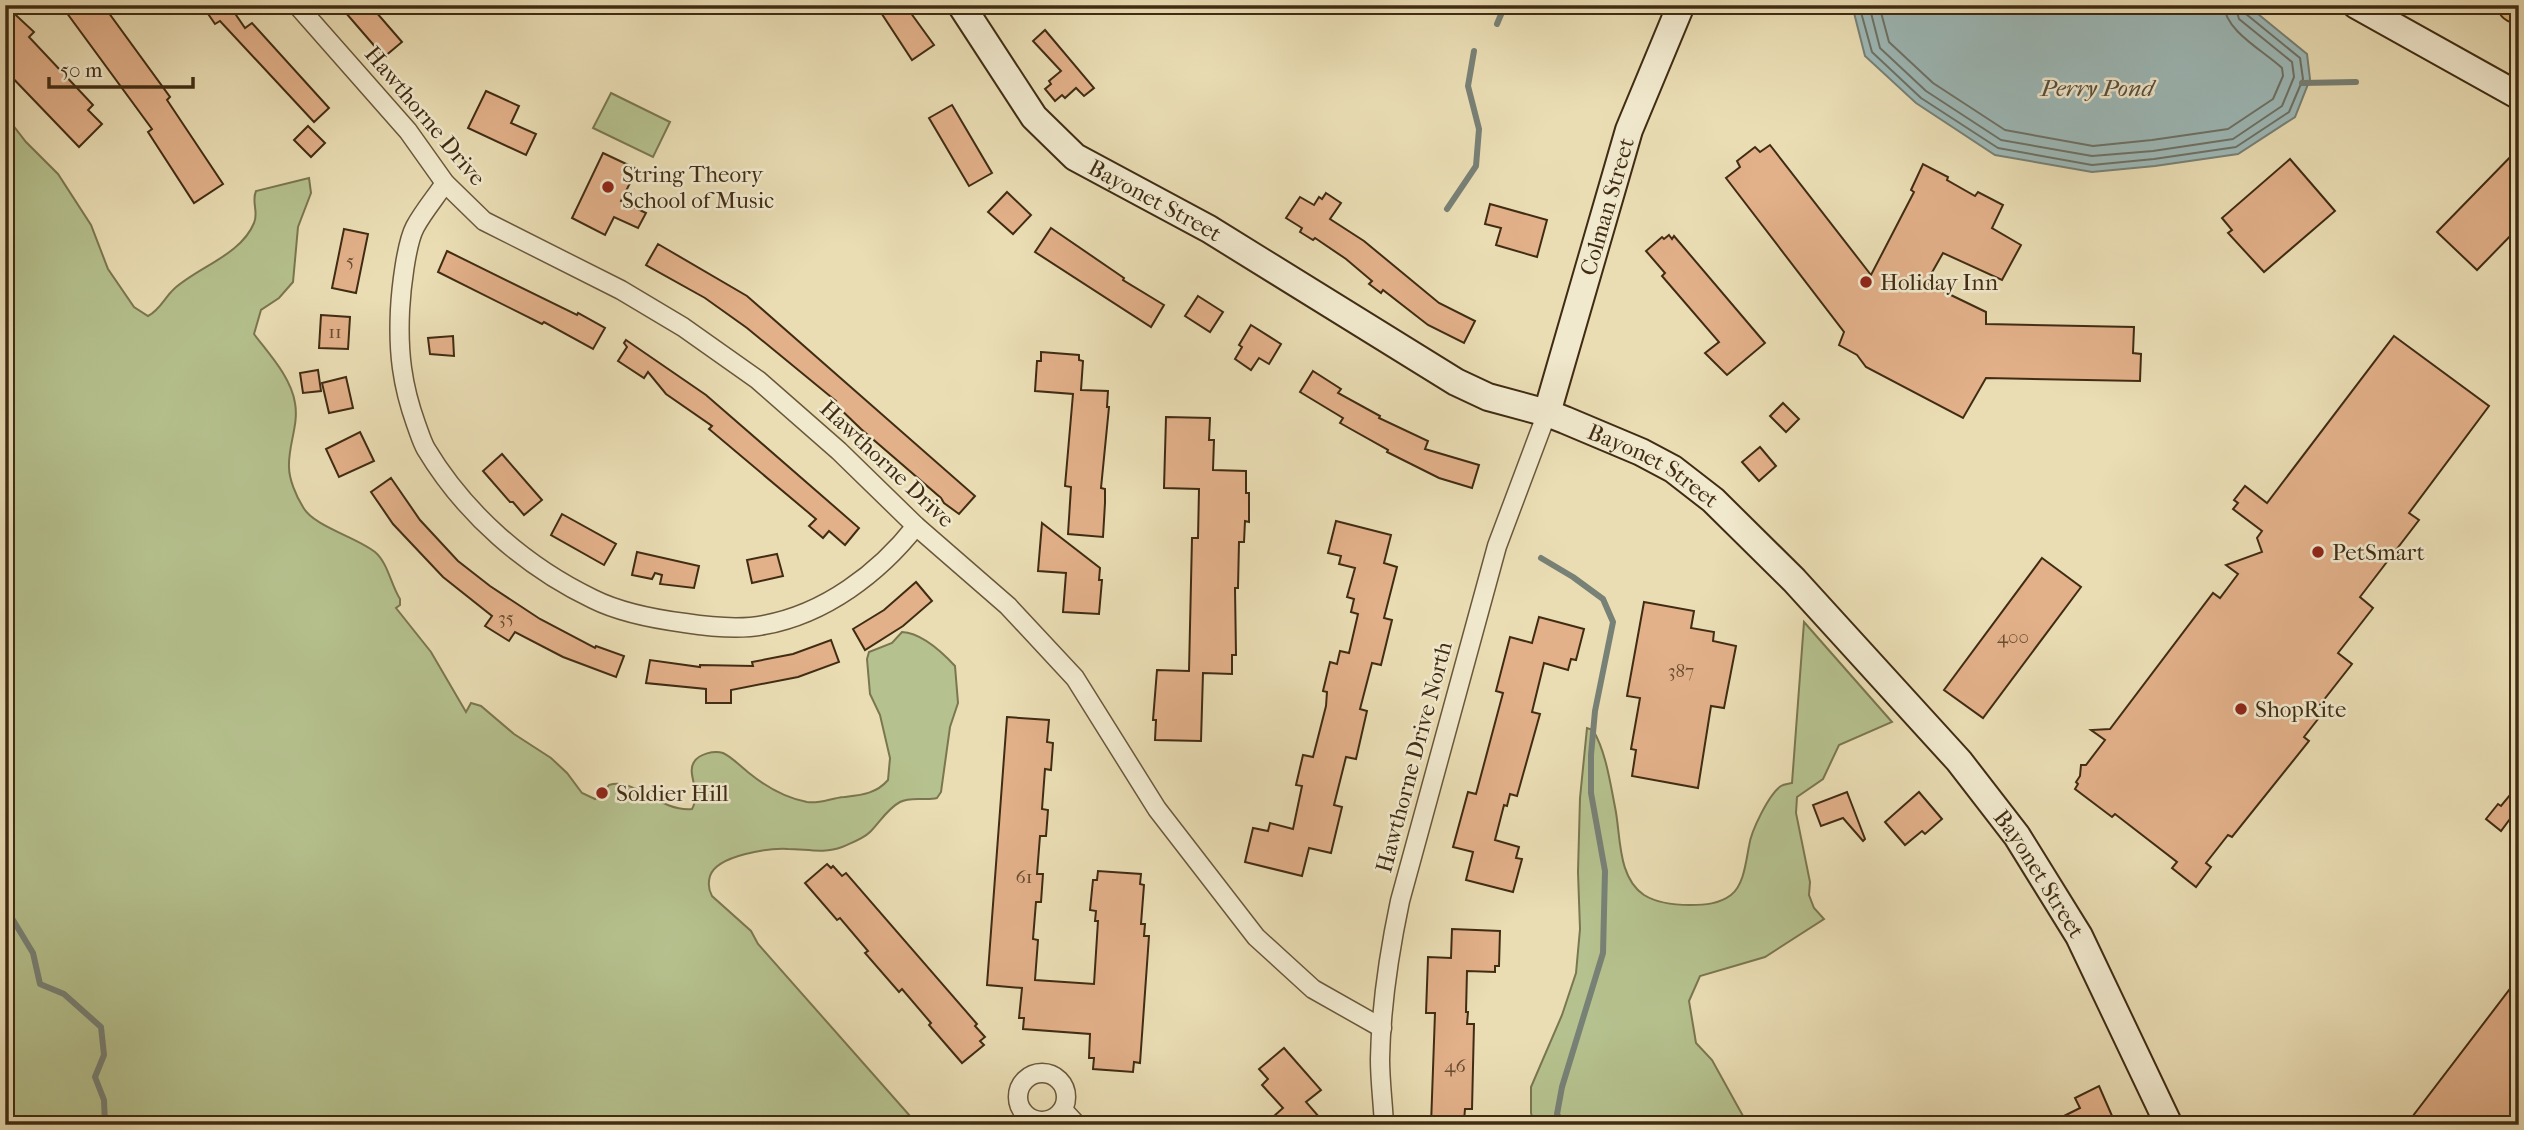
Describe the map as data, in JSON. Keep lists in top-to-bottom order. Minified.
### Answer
{"streets":{"street":["Hawthorne Drive","Bayonet Street","Colman Street","Hawthorne Drive North"]},"crossings":[["Hawthorne Drive","Hawthorne Drive North"],["Bayonet Street","Colman Street"],["Bayonet Street","Hawthorne Drive North"],["Colman Street","Hawthorne Drive North"]],"water":["Perry Pond"],"places":["String Theory School of Music","Holiday Inn","PetSmart","ShopRite","Soldier Hill"],"house_numbers":["5","11","35","400","387","61","46"],"scale_bar":"50 m"}
